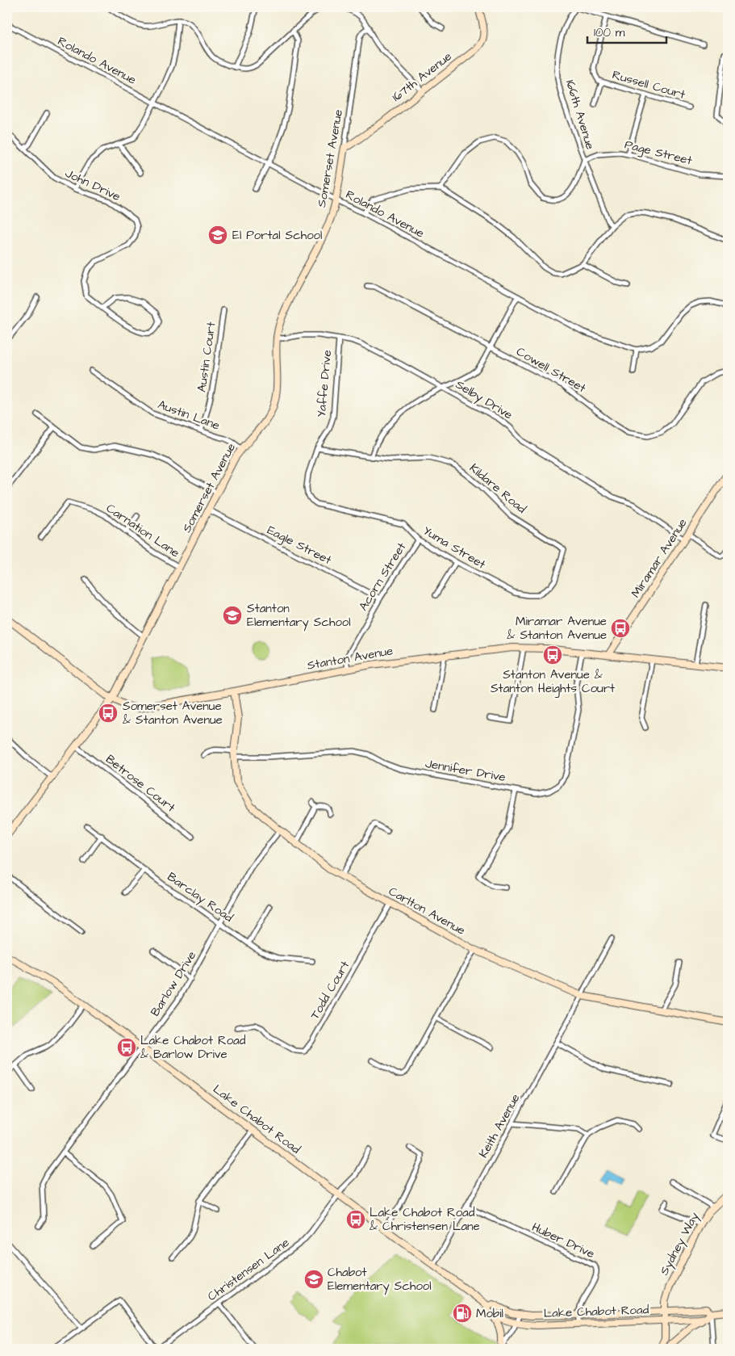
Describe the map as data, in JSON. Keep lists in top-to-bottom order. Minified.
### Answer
{"streets":{"street":["Rolando Avenue","167th Avenue","Russell Court","166th Avenue","Page Street","Somerset Avenue","John Drive","Austin Court","Cowell Street","Yaffe Drive","Selby Drive","Austin Lane","Kildare Road","Carnation Lane","Eagle Street","Yuma Street","Miramar Avenue","Acorn Street","Stanton Avenue","Jennifer Drive","Betrose Court","Barclay Road","Carlton Avenue","Barlow Drive","Todd Court","Lake Chabot Road","Keith Avenue","Huber Drive","Sydney Way","Christensen Lane"]},"crossings":[["Rolando Avenue","Somerset Avenue"],["167th Avenue","Somerset Avenue"],["166th Avenue","Page Street"],["Somerset Avenue","Selby Drive"],["Somerset Avenue","Austin Lane"],["Somerset Avenue","Carnation Lane"],["Somerset Avenue","Eagle Street"],["Somerset Avenue","Stanton Avenue"],["Somerset Avenue","Betrose Court"],["Austin Court","Austin Lane"],["Yaffe Drive","Selby Drive"],["Yaffe Drive","Kildare Road"],["Yaffe Drive","Yuma Street"],["Selby Drive","Miramar Avenue"],["Kildare Road","Yuma Street"],["Eagle Street","Acorn Street"],["Yuma Street","Acorn Street"],["Miramar Avenue","Stanton Avenue"],["Acorn Street","Stanton Avenue"],["Stanton Avenue","Jennifer Drive"],["Stanton Avenue","Carlton Avenue"],["Jennifer Drive","Carlton Avenue"],["Barclay Road","Barlow Drive"],["Carlton Avenue","Barlow Drive"],["Carlton Avenue","Todd Court"],["Carlton Avenue","Keith Avenue"],["Barlow Drive","Lake Chabot Road"],["Lake Chabot Road","Keith Avenue"],["Lake Chabot Road","Huber Drive"],["Lake Chabot Road","Sydney Way"],["Lake Chabot Road","Christensen Lane"],["Keith Avenue","Huber Drive"]],"places":{"school or university":["El Portal School","Stanton Elementary School","Chabot Elementary School"],"bus stop":["Miramar Avenue & Stanton Avenue","Stanton Avenue & Stanton Heights Court","Somerset Avenue & Stanton Avenue","Lake Chabot Road & Barlow Drive","Lake Chabot Road & Christensen Lane"],"fuel station":["Mobil"]},"scale_bar":"100 m"}
